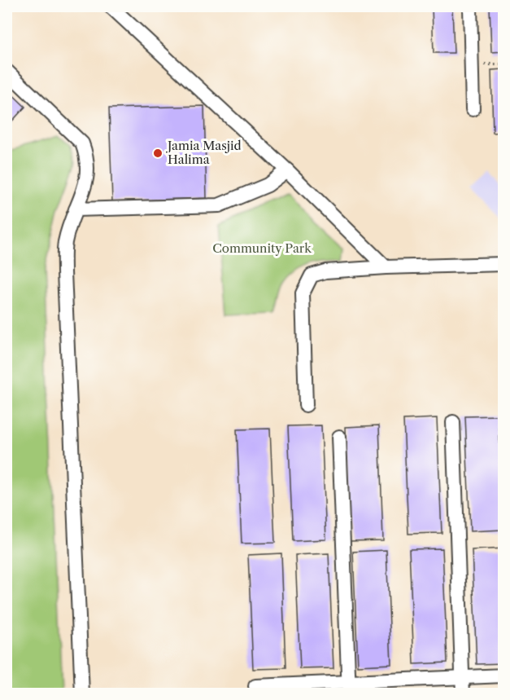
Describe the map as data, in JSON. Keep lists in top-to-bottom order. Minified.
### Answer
{"parks":["Community Park"],"places":["Jamia Masjid Halima"]}
